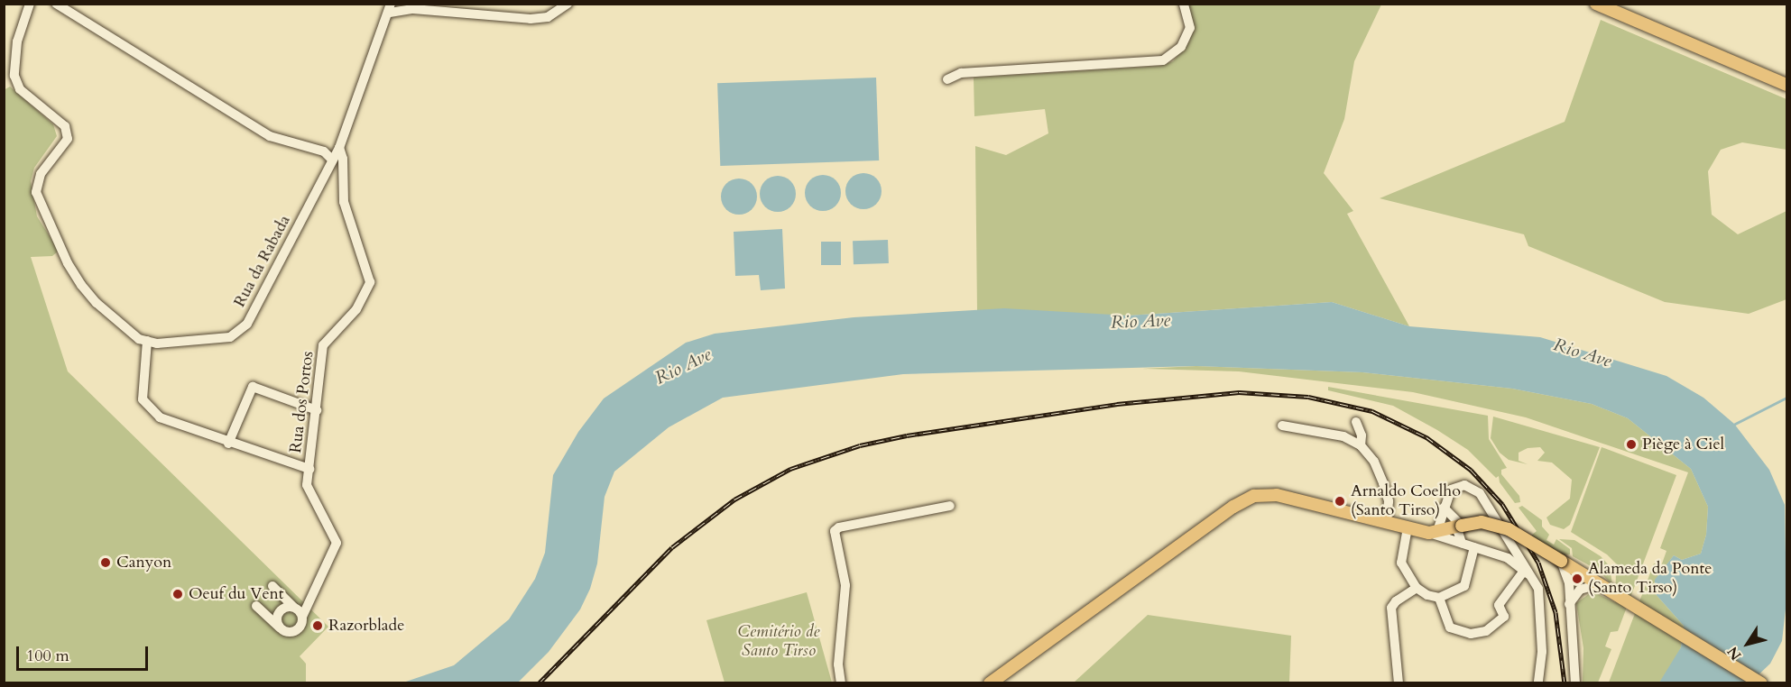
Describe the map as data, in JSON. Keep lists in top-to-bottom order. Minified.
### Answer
{"streets":{"street":["Rua da Rabada","Rua dos Portos"]},"crossings":[["Rua da Rabada","Rua dos Portos"]],"water":["Rio Ave"],"parks":["Cemitério de Santo Tirso"],"places":["Piège à Ciel","Arnaldo Coelho (Santo Tirso)","Canyon","Alameda da Ponte (Santo Tirso)","Oeuf du Vent","Razorblade"],"scale_bar":"100 m","north":"bottom left"}
